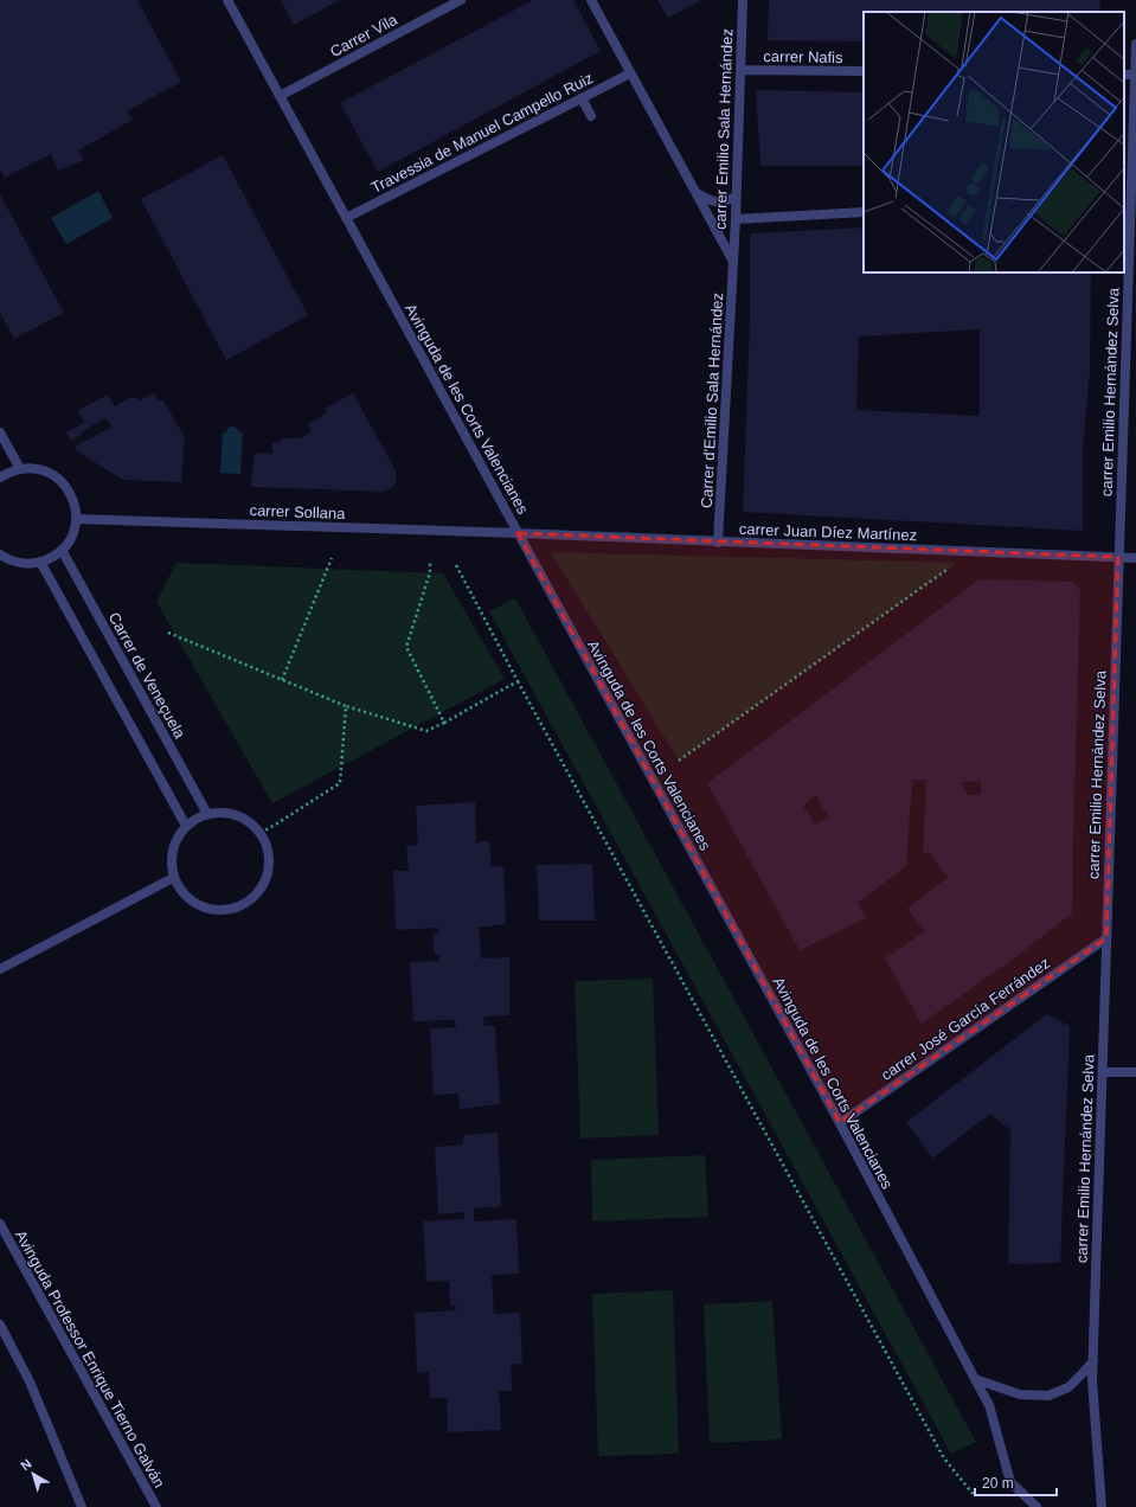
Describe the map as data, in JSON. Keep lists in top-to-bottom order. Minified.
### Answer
{"streets":{"street":["Carrer Vila","carrer Nafis","carrer Emilio Sala Hernández","Travessia de Manuel Campello Ruiz","carrer Emilio Hernández Selva","Carrer d'Emilio Sala Hernández","Avinguda de les Corts Valencianes","carrer Sollana","carrer Juan Díez Martínez","Carrer de Veneçuela","carrer José García Ferrández","Avinguda Professor Enrique Tierno Galván"]},"crossings":[["Carrer Vila","Avinguda de les Corts Valencianes"],["carrer Nafis","carrer Emilio Sala Hernández"],["carrer Emilio Sala Hernández","Carrer d'Emilio Sala Hernández"],["Travessia de Manuel Campello Ruiz","Avinguda de les Corts Valencianes"],["carrer Emilio Hernández Selva","carrer Juan Díez Martínez"],["carrer Emilio Hernández Selva","carrer José García Ferrández"],["Carrer d'Emilio Sala Hernández","carrer Juan Díez Martínez"],["Avinguda de les Corts Valencianes","carrer Sollana"],["Avinguda de les Corts Valencianes","carrer Juan Díez Martínez"],["Avinguda de les Corts Valencianes","carrer José García Ferrández"],["carrer Sollana","carrer Juan Díez Martínez"]],"scale_bar":"20 m","north":"top left"}
